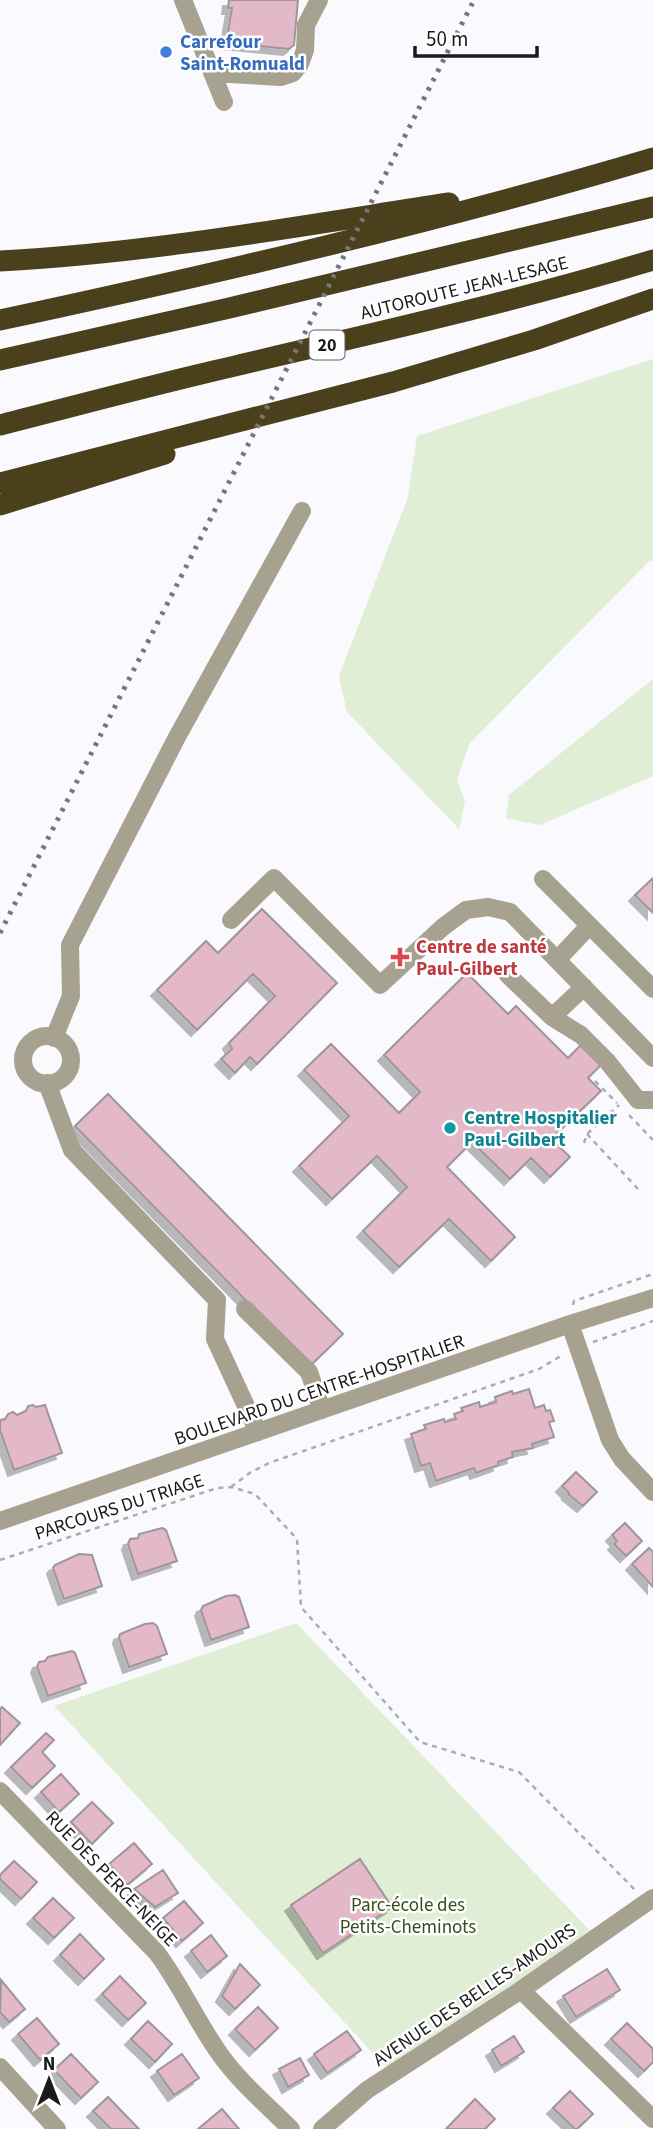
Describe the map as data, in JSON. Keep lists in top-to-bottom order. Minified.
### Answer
{"streets":{"highway":["AUTOROUTE JEAN-LESAGE","20"],"street":["BOULEVARD DU CENTRE-HOSPITALIER","RUE DES PERCE-NEIGE","AVENUE DES BELLES-AMOURS"],"path":["PARCOURS DU TRIAGE"]},"crossings":[["PARCOURS DU TRIAGE","AVENUE DES BELLES-AMOURS"]],"parks":["Parc-école des Petits-Cheminots"],"places":{"other":["Carrefour Saint-Romuald","Centre Hospitalier Paul-Gilbert"],"health":["Centre de santé Paul-Gilbert"]},"scale_bar":"50 m","north":"top"}
